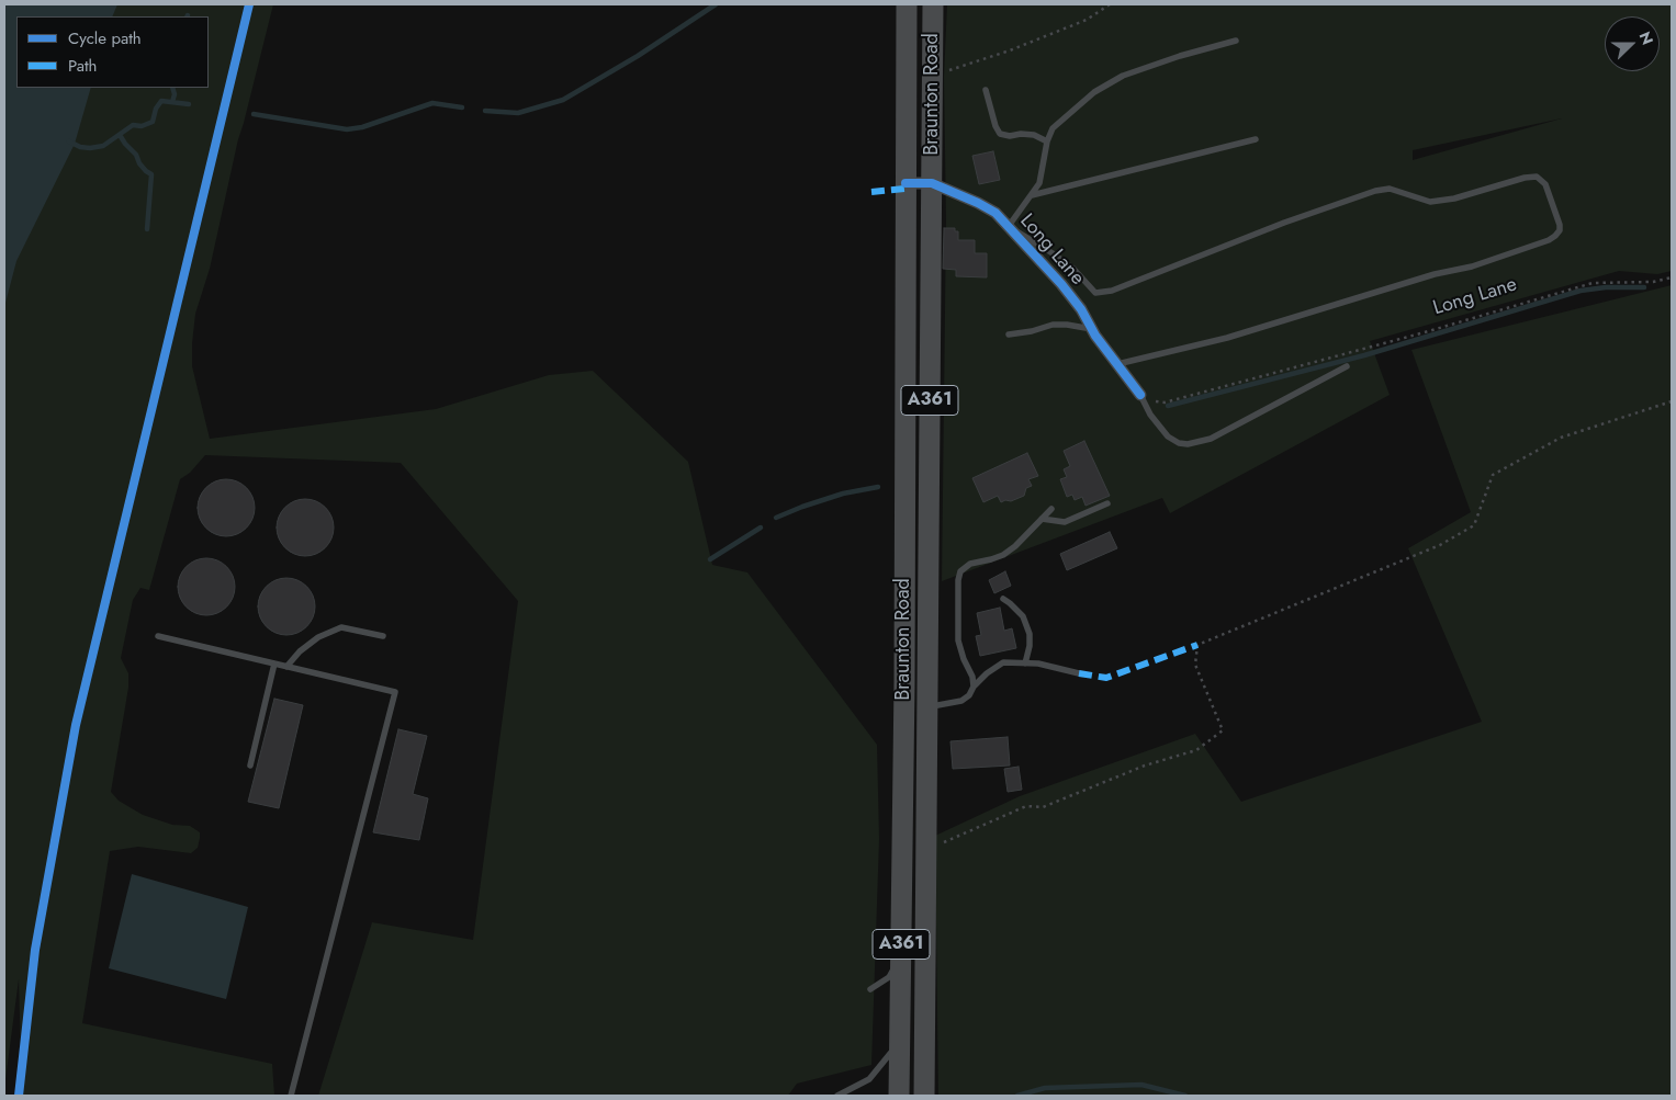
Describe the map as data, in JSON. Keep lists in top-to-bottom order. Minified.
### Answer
{"streets":{"main road":["Braunton Road","A361"],"street":["Long Lane"]},"crossings":[["Braunton Road","Long Lane"]],"legend":["Cycle path","Path"],"north":"right"}
